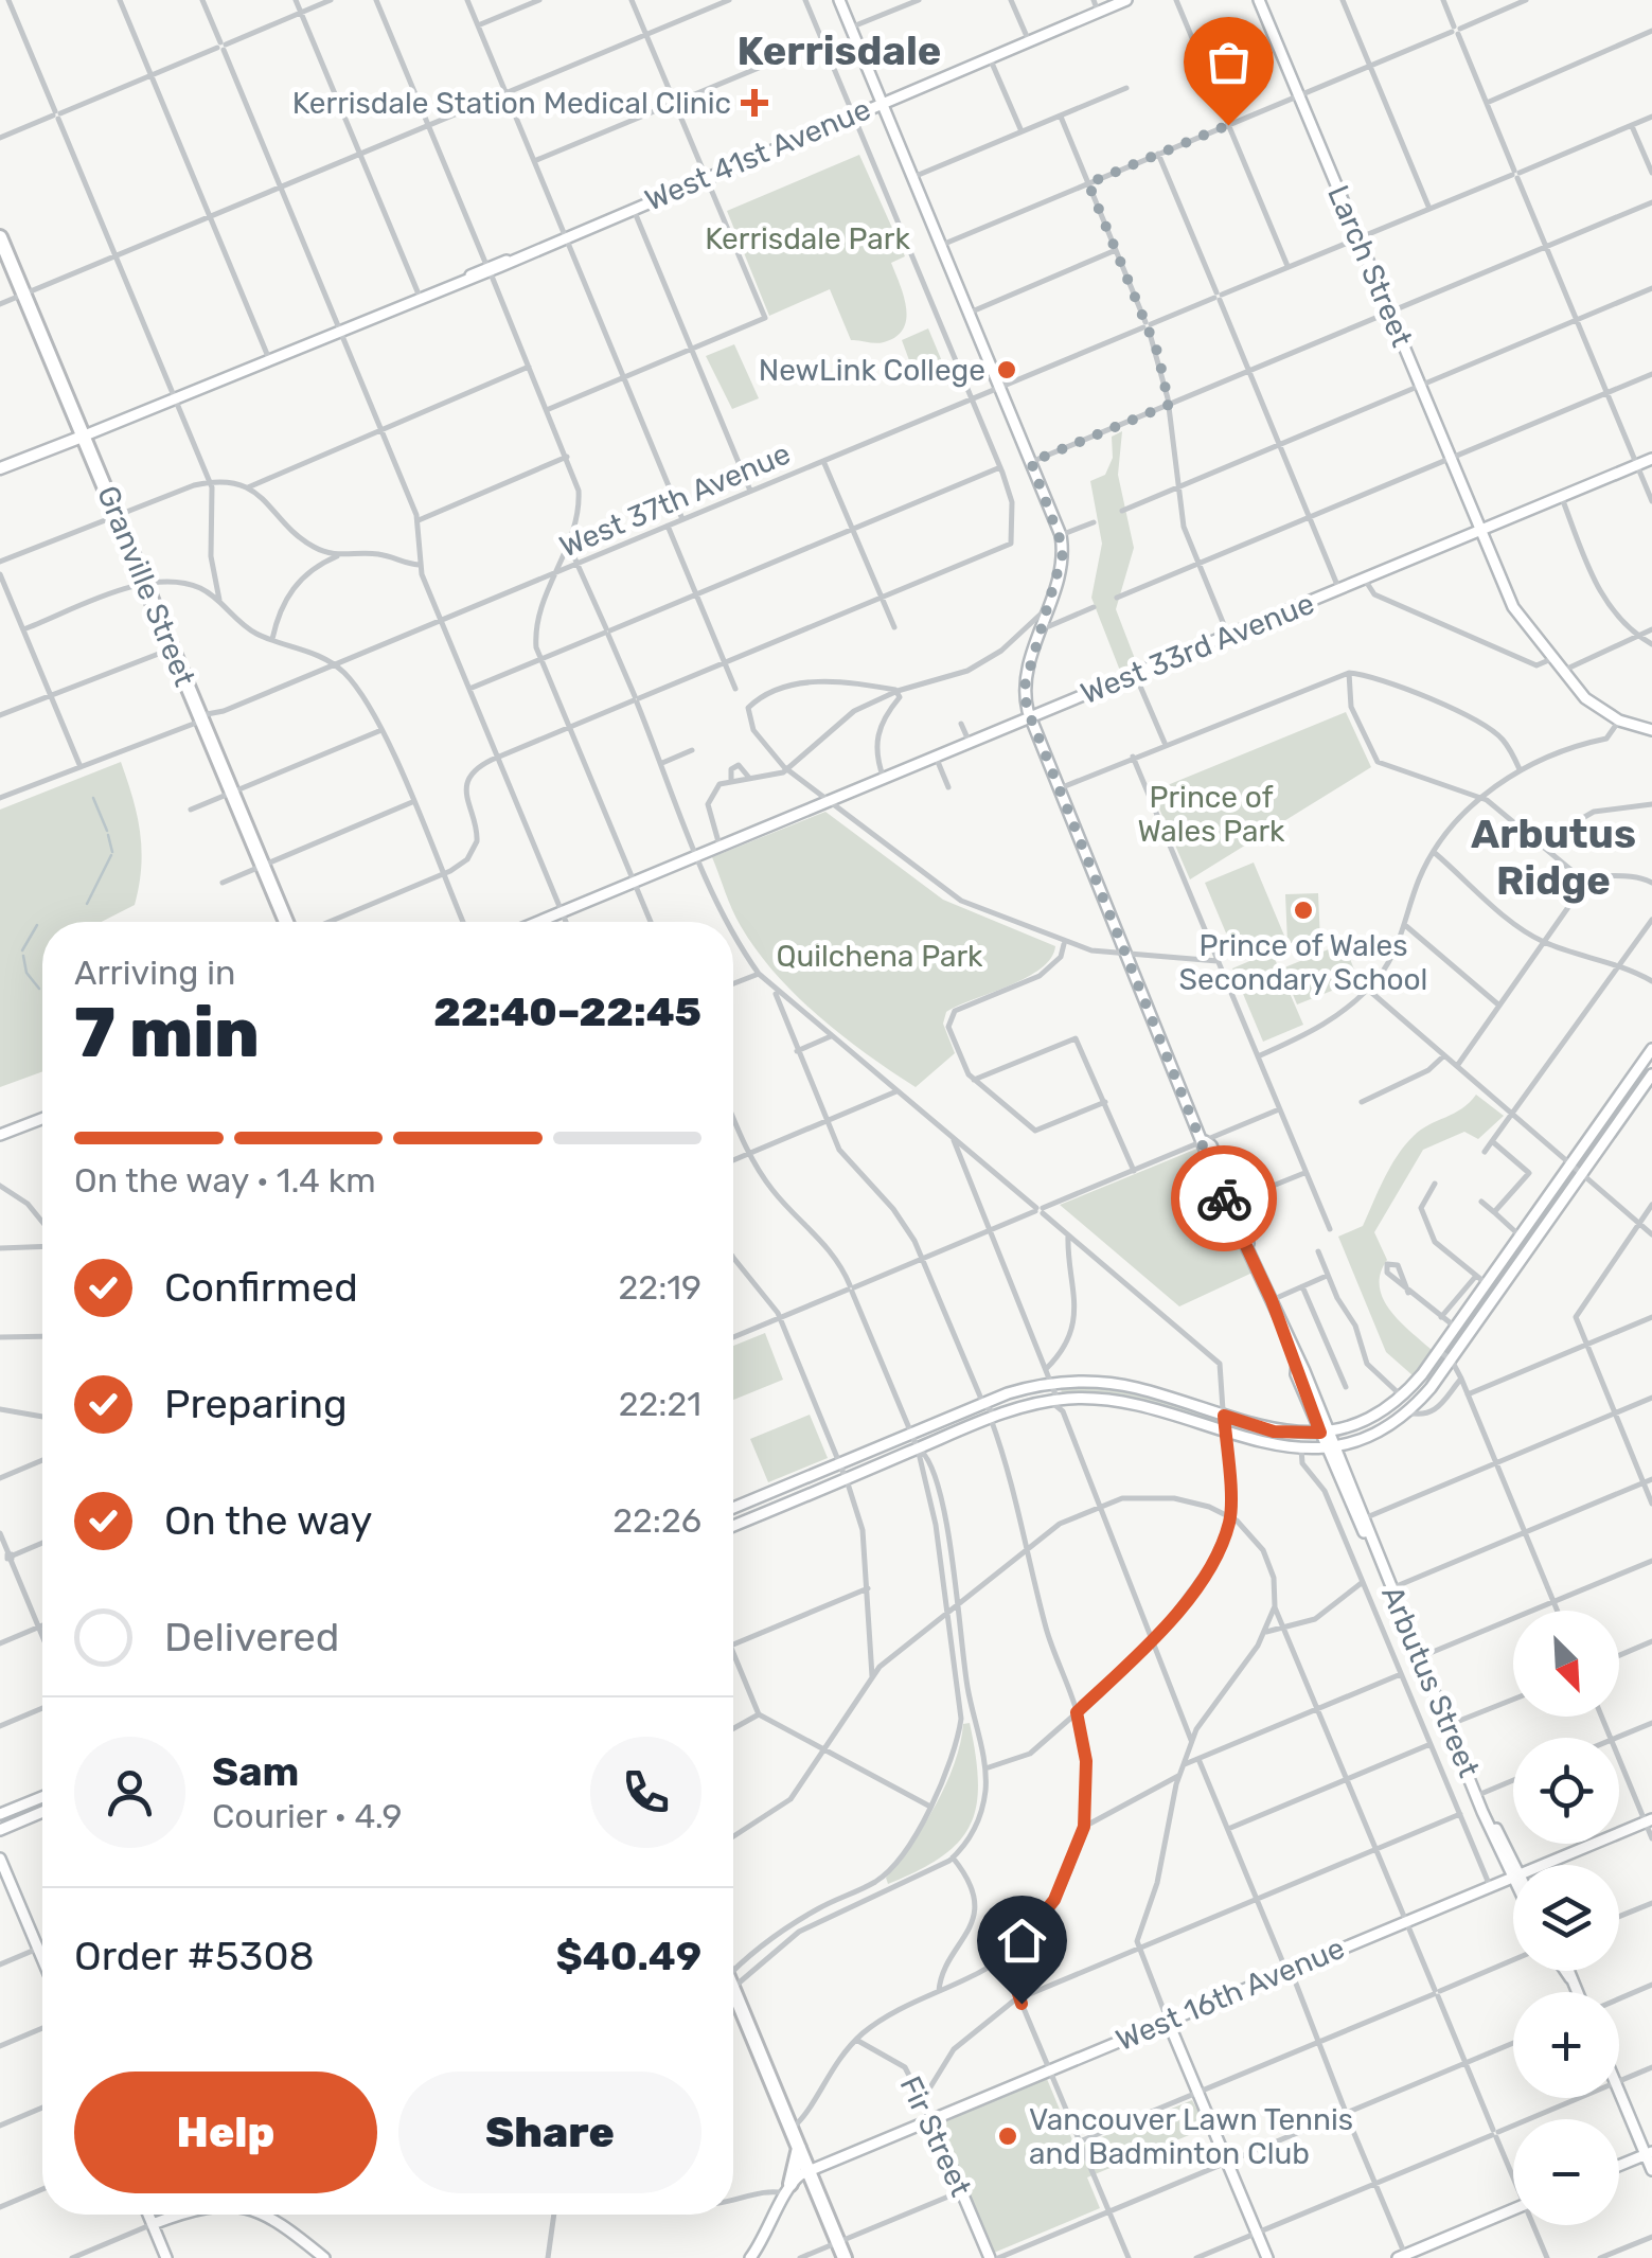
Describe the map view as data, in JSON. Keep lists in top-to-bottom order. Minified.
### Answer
{"streets":{"highway":["Granville Street"],"main road":["West 41st Avenue","Larch Street","West 33rd Avenue","Arbutus Street","West 16th Avenue","Fir Street"],"street":["West 37th Avenue"]},"crossings":[["West 41st Avenue","Granville Street"],["West 41st Avenue","Arbutus Street"],["Larch Street","West 37th Avenue"],["Larch Street","West 33rd Avenue"],["West 37th Avenue","Granville Street"],["West 37th Avenue","Arbutus Street"],["West 33rd Avenue","Arbutus Street"],["West 16th Avenue","Fir Street"]],"districts":["Kerrisdale","Arbutus Ridge"],"parks":["Kerrisdale Park","Prince of Wales Park","Quilchena Park"],"places":{"health":["Kerrisdale Station Medical Clinic"],"other":["NewLink College","Prince of Wales Secondary School","Vancouver Lawn Tennis and Badminton Club"]},"north":"bottom right","page":{"heading":["7 min","Arriving in","22:40–22:45"],"panel":["Sam","Courier · 4.9","Order #5308","$40.49"],"bar":"On the way · 1.4 km","list":[["Confirmed","22:19"],["Preparing","22:21"],["On the way","22:26"],"Delivered"],"map_buttons":["+","−"],"buttons":["Help","Share"]}}
